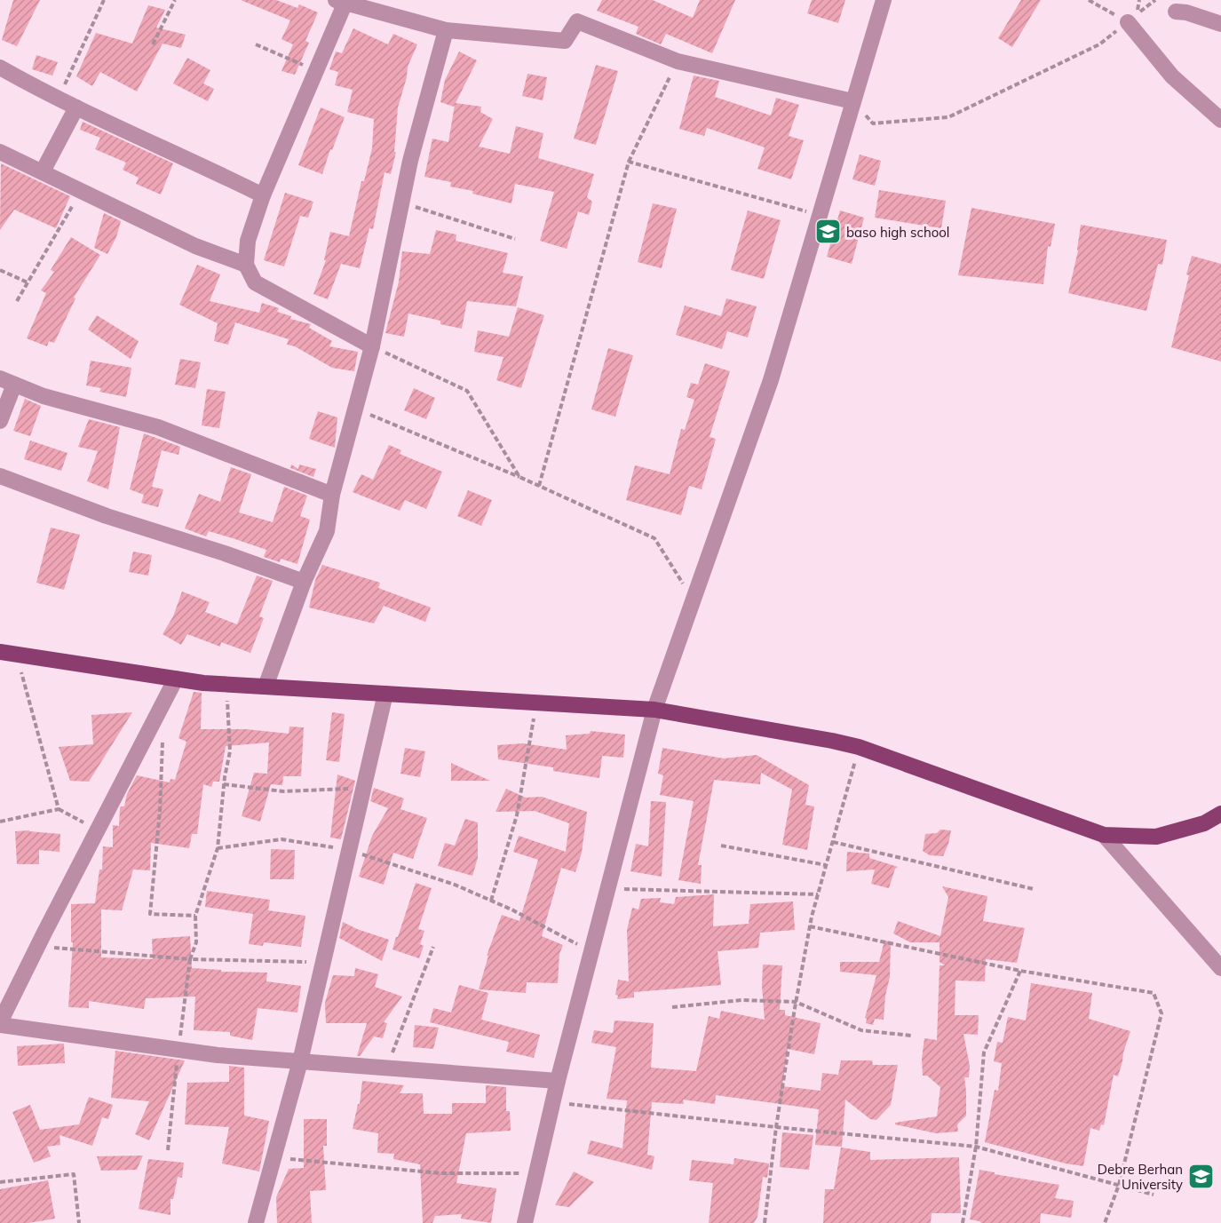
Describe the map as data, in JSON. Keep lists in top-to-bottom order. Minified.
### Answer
{"places":{"school or university":["baso high school","Debre Berhan University"]}}
